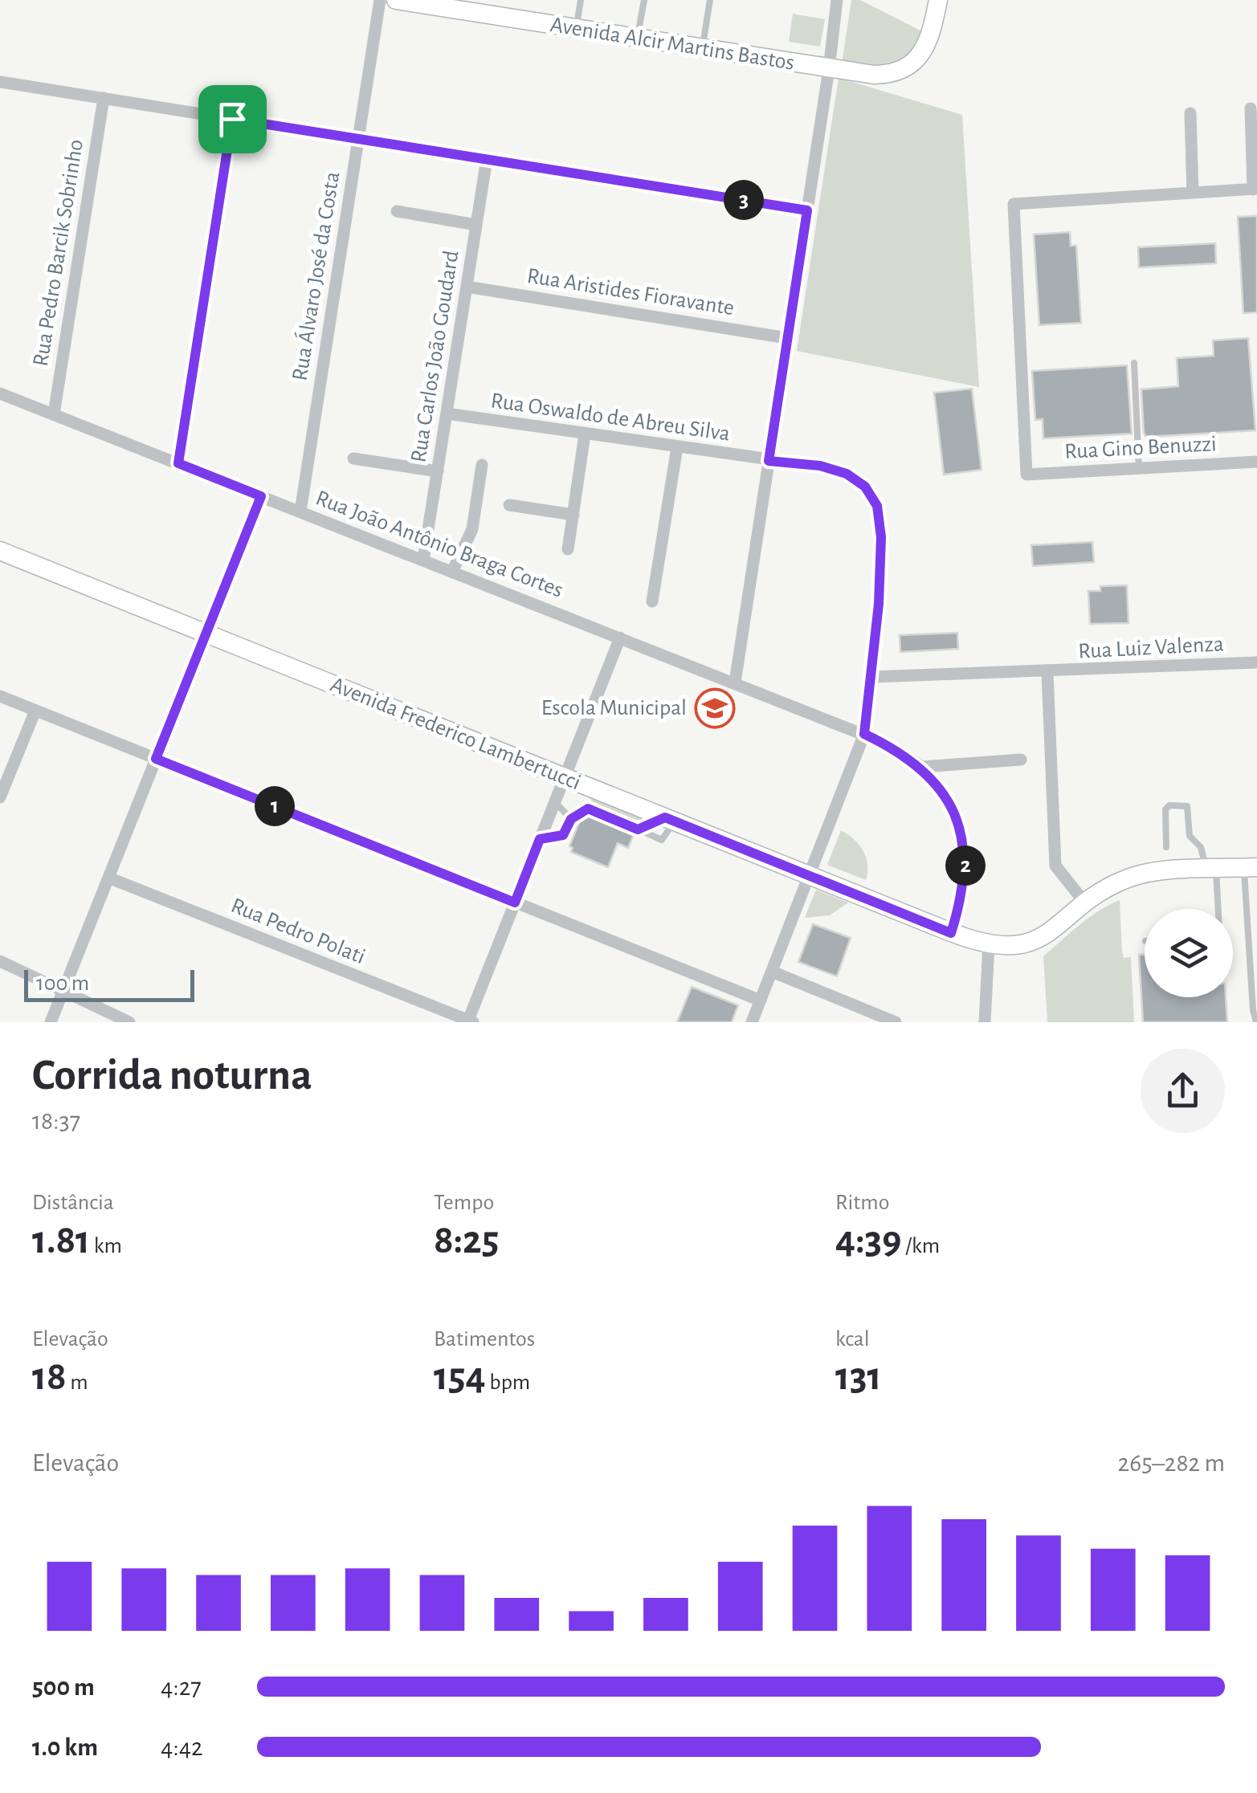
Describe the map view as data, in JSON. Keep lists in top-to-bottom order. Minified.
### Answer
{"streets":{"street":["Avenida Alcir Martins Bastos","Rua Pedro Barcik Sobrinho","Rua Álvaro José da Costa","Rua Aristides Fioravante","Rua Carlos João Goudard","Rua Oswaldo de Abreu Silva","Rua Gino Benuzzi","Rua João Antônio Braga Cortes","Rua Luiz Valenza","Avenida Frederico Lambertucci","Rua Pedro Polati"]},"crossings":[["Rua Pedro Barcik Sobrinho","Rua João Antônio Braga Cortes"],["Rua Álvaro José da Costa","Rua João Antônio Braga Cortes"],["Rua Aristides Fioravante","Rua Carlos João Goudard"],["Rua Carlos João Goudard","Rua Oswaldo de Abreu Silva"],["Rua Carlos João Goudard","Rua João Antônio Braga Cortes"],["Rua Oswaldo de Abreu Silva","Rua João Antônio Braga Cortes"],["Rua Oswaldo de Abreu Silva","Rua Luiz Valenza"],["Rua Oswaldo de Abreu Silva","Avenida Frederico Lambertucci"]],"places":{"school or university":["Escola Municipal"]},"scale_bar":"100 m","page":{"pins":["3","1","2"],"scale":"100 m","heading":["Corrida noturna","18:37"],"stats":[["Distância","1.81 km"],["Tempo","8:25"],["Ritmo","4:39 /km"],["Elevação","18 m"],["Batimentos","154 bpm"],["kcal","131"]],"chart":["Elevação","265–282 m"],"list":[{"name":"500 m","note":"4:27"},{"name":"1.0 km","note":"4:42"}]}}
